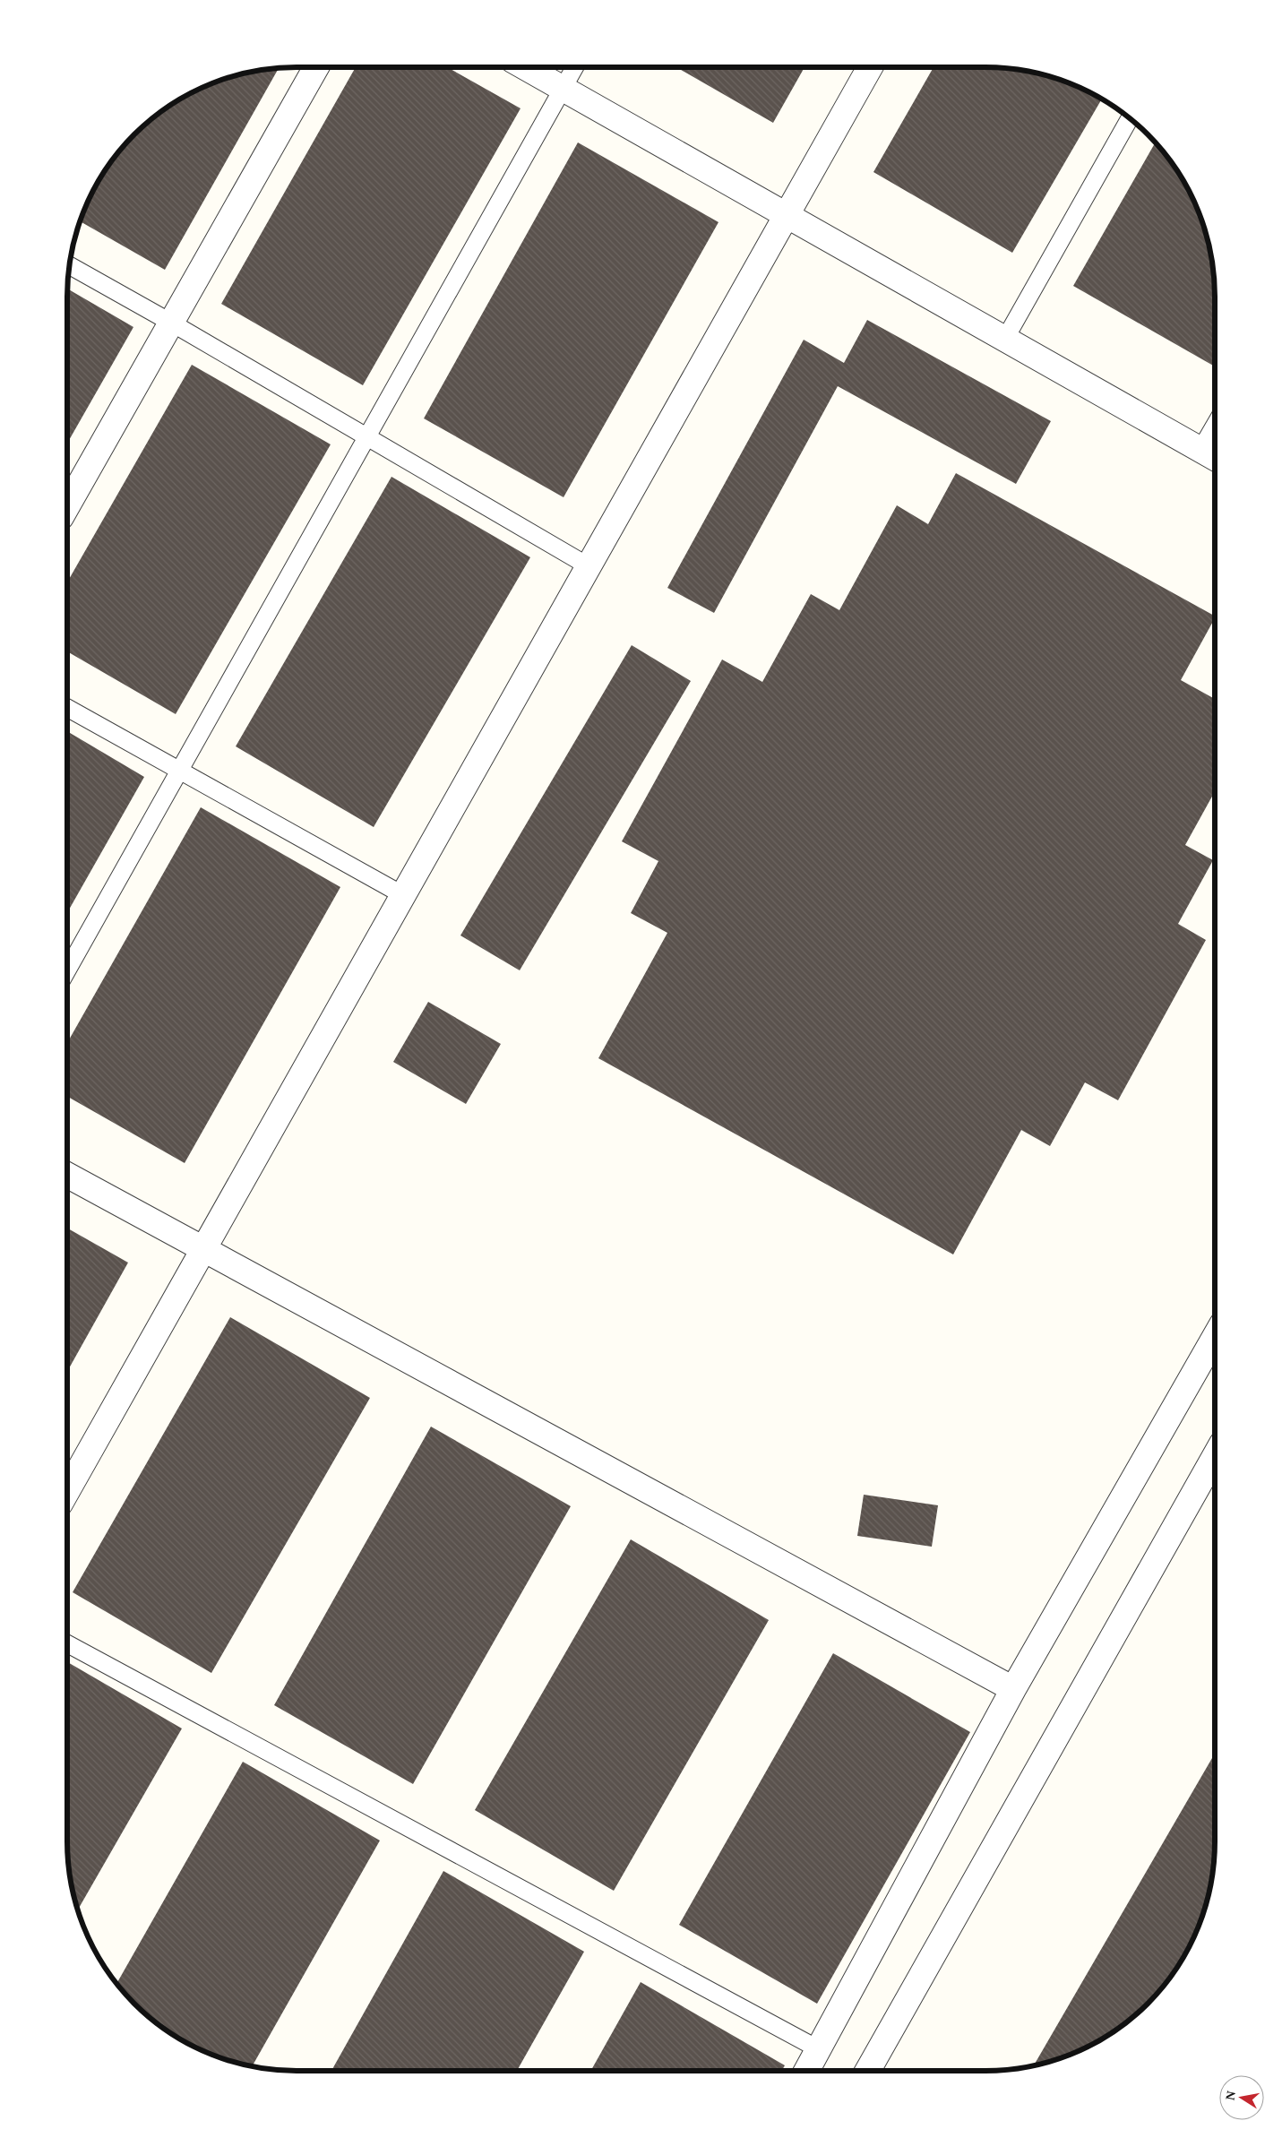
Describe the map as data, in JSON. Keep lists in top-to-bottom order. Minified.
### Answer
{"north":"left"}
